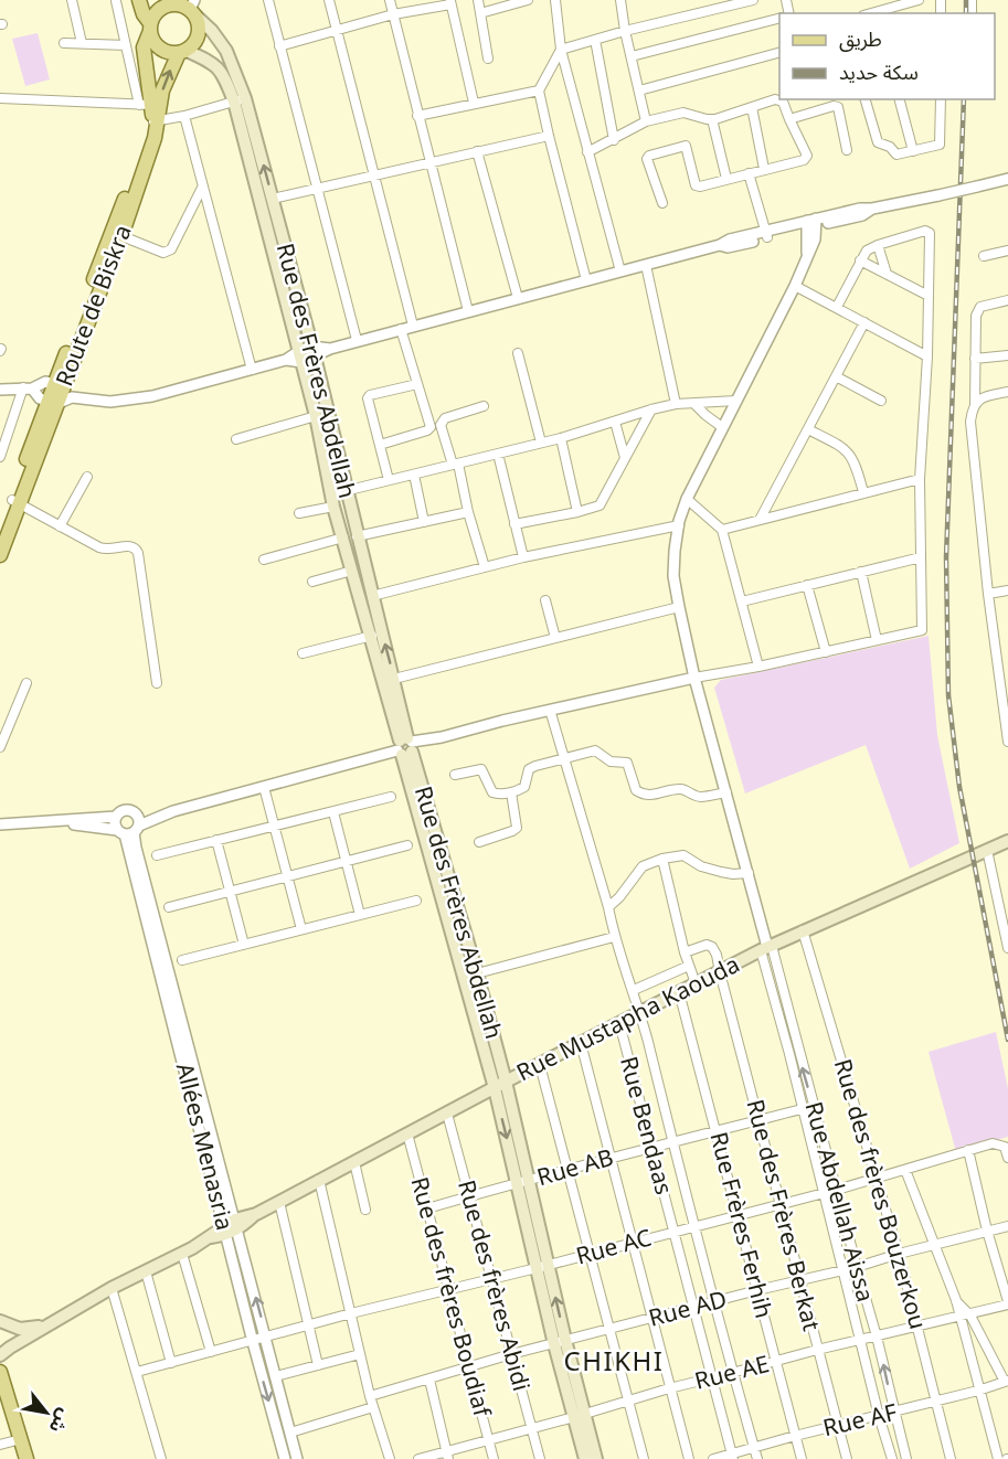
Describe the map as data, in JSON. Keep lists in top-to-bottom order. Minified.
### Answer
{"streets":{"main road":["Route de Biskra","Rue des Frères Abdellah","Rue Mustapha Kaouda"],"street":["Rue Bendaas","Allées Menasria","Rue AB","Rue des frères Bouzerkou","Rue Abdellah Aissa","Rue des Frères Berkat","Rue Frères Ferhih","Rue AC","Rue des frères Abidi","Rue des frères Boudiaf","Rue AD","Rue AE","Rue AF"]},"crossings":[["Route de Biskra","Rue des Frères Abdellah"],["Rue des Frères Abdellah","Rue Mustapha Kaouda"],["Rue des Frères Abdellah","Rue AB"],["Rue des Frères Abdellah","Rue AC"],["Rue des Frères Abdellah","Rue AD"],["Rue des Frères Abdellah","Rue AE"],["Rue Mustapha Kaouda","Rue Bendaas"],["Rue Mustapha Kaouda","Allées Menasria"],["Rue Mustapha Kaouda","Rue des frères Bouzerkou"],["Rue Mustapha Kaouda","Rue Abdellah Aissa"],["Rue Mustapha Kaouda","Rue des Frères Berkat"],["Rue Mustapha Kaouda","Rue Frères Ferhih"],["Rue Mustapha Kaouda","Rue des frères Abidi"],["Rue Mustapha Kaouda","Rue des frères Boudiaf"],["Rue Bendaas","Rue AB"],["Rue Bendaas","Rue AC"],["Rue Bendaas","Rue AD"],["Rue Bendaas","Rue AE"],["Rue Bendaas","Rue AF"],["Allées Menasria","Rue AC"],["Rue AB","Rue des Frères Berkat"],["Rue AB","Rue Frères Ferhih"],["Rue AB","Rue des frères Abidi"],["Rue AB","Rue des frères Boudiaf"],["Rue des frères Bouzerkou","Rue AC"],["Rue des frères Bouzerkou","Rue AD"],["Rue des frères Bouzerkou","Rue AE"],["Rue des frères Bouzerkou","Rue AF"],["Rue Abdellah Aissa","Rue AC"],["Rue Abdellah Aissa","Rue AD"],["Rue Abdellah Aissa","Rue AE"],["Rue Abdellah Aissa","Rue AF"],["Rue des Frères Berkat","Rue AC"],["Rue des Frères Berkat","Rue AD"],["Rue des Frères Berkat","Rue AE"],["Rue des Frères Berkat","Rue AF"],["Rue Frères Ferhih","Rue AC"],["Rue Frères Ferhih","Rue AD"],["Rue Frères Ferhih","Rue AE"],["Rue Frères Ferhih","Rue AF"],["Rue AC","Rue des frères Abidi"],["Rue AC","Rue des frères Boudiaf"],["Rue des frères Abidi","Rue AD"],["Rue des frères Abidi","Rue AE"],["Rue des frères Boudiaf","Rue AD"],["Rue des frères Boudiaf","Rue AE"]],"districts":["CHIKHI"],"legend":["طريق","سكة حديد"],"north":"bottom right"}
